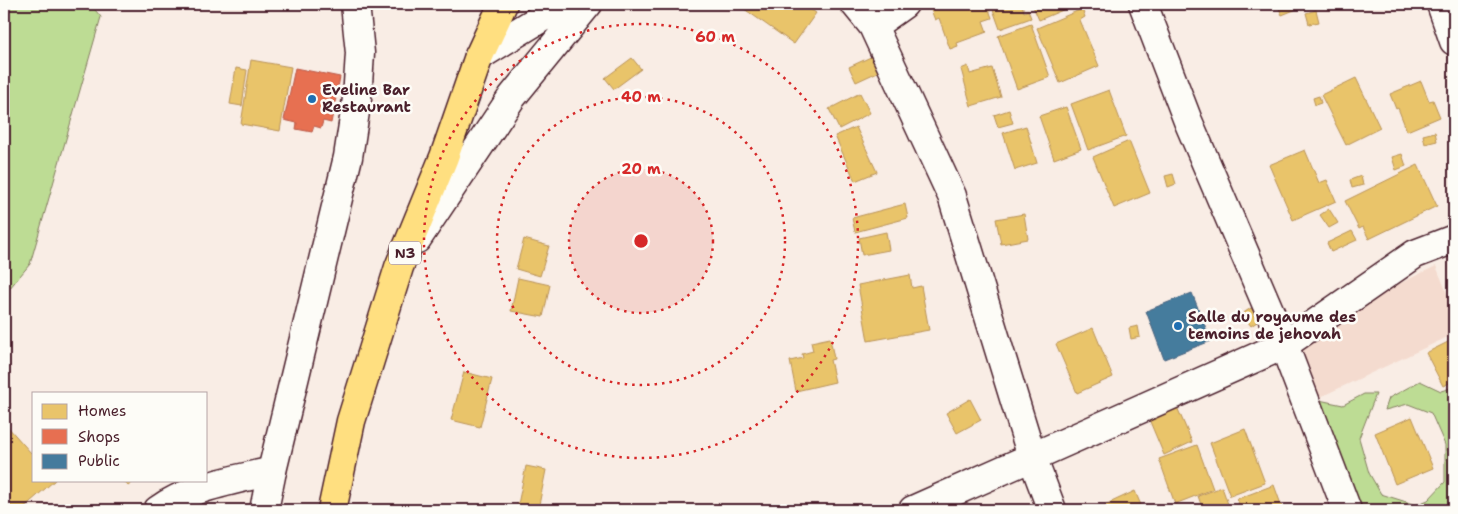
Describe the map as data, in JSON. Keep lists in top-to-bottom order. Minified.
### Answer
{"streets":{"highway":["N3"]},"places":["Eveline Bar Restaurant","Salle du royaume des temoins de jehovah"],"legend":["Homes","Shops","Public"],"rings":["60 m","40 m","20 m"]}
